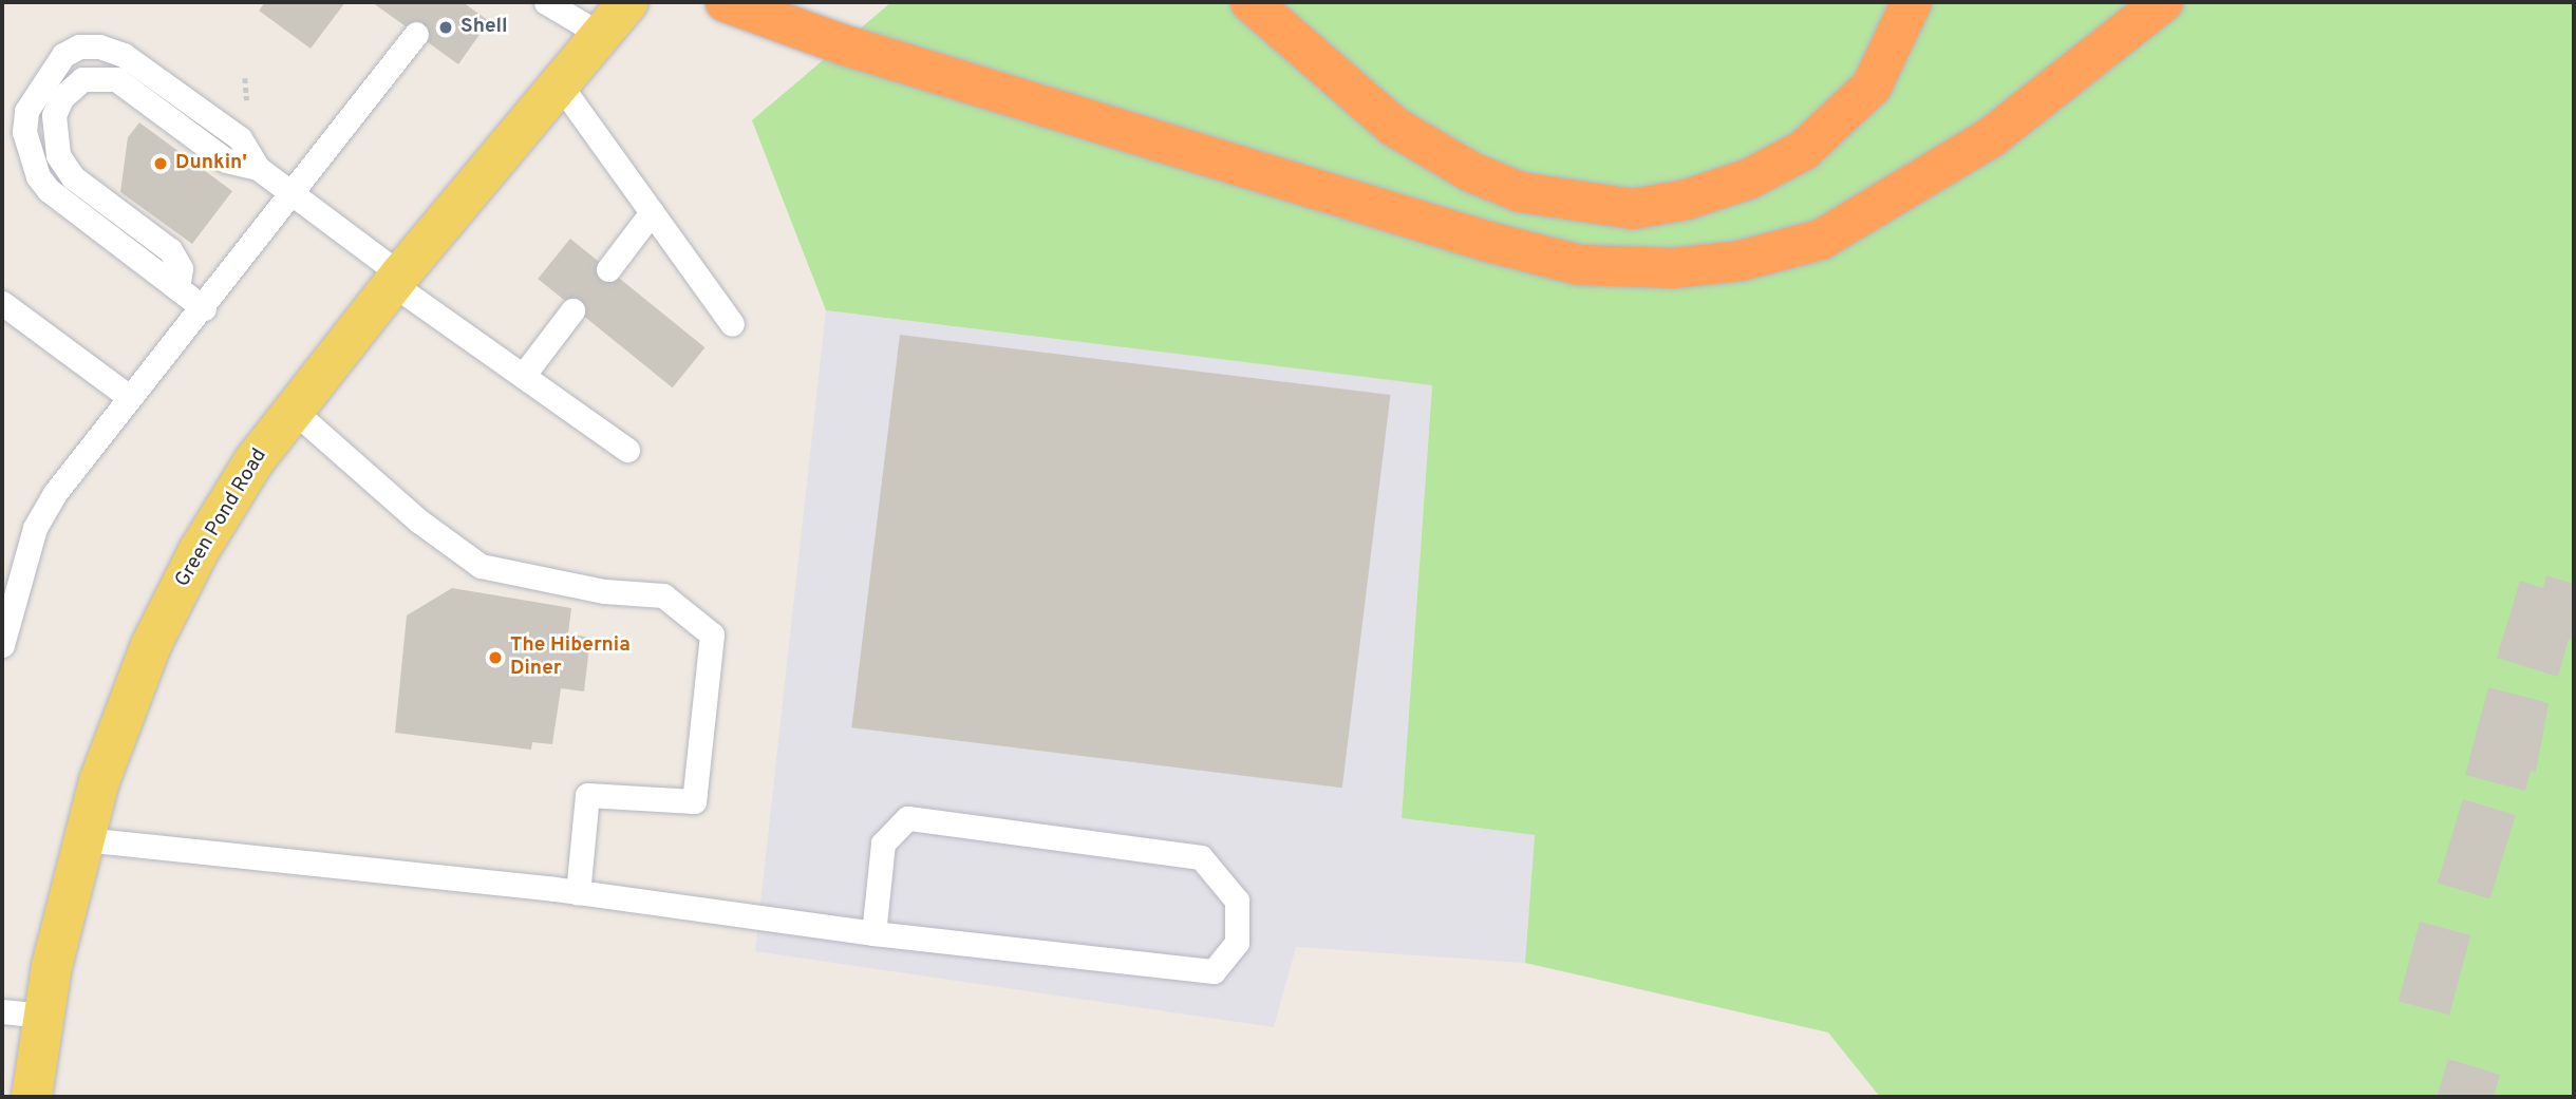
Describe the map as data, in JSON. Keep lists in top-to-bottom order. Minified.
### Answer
{"streets":{"main road":["Green Pond Road"]},"places":["Shell","Dunkin'","The Hibernia Diner"]}
